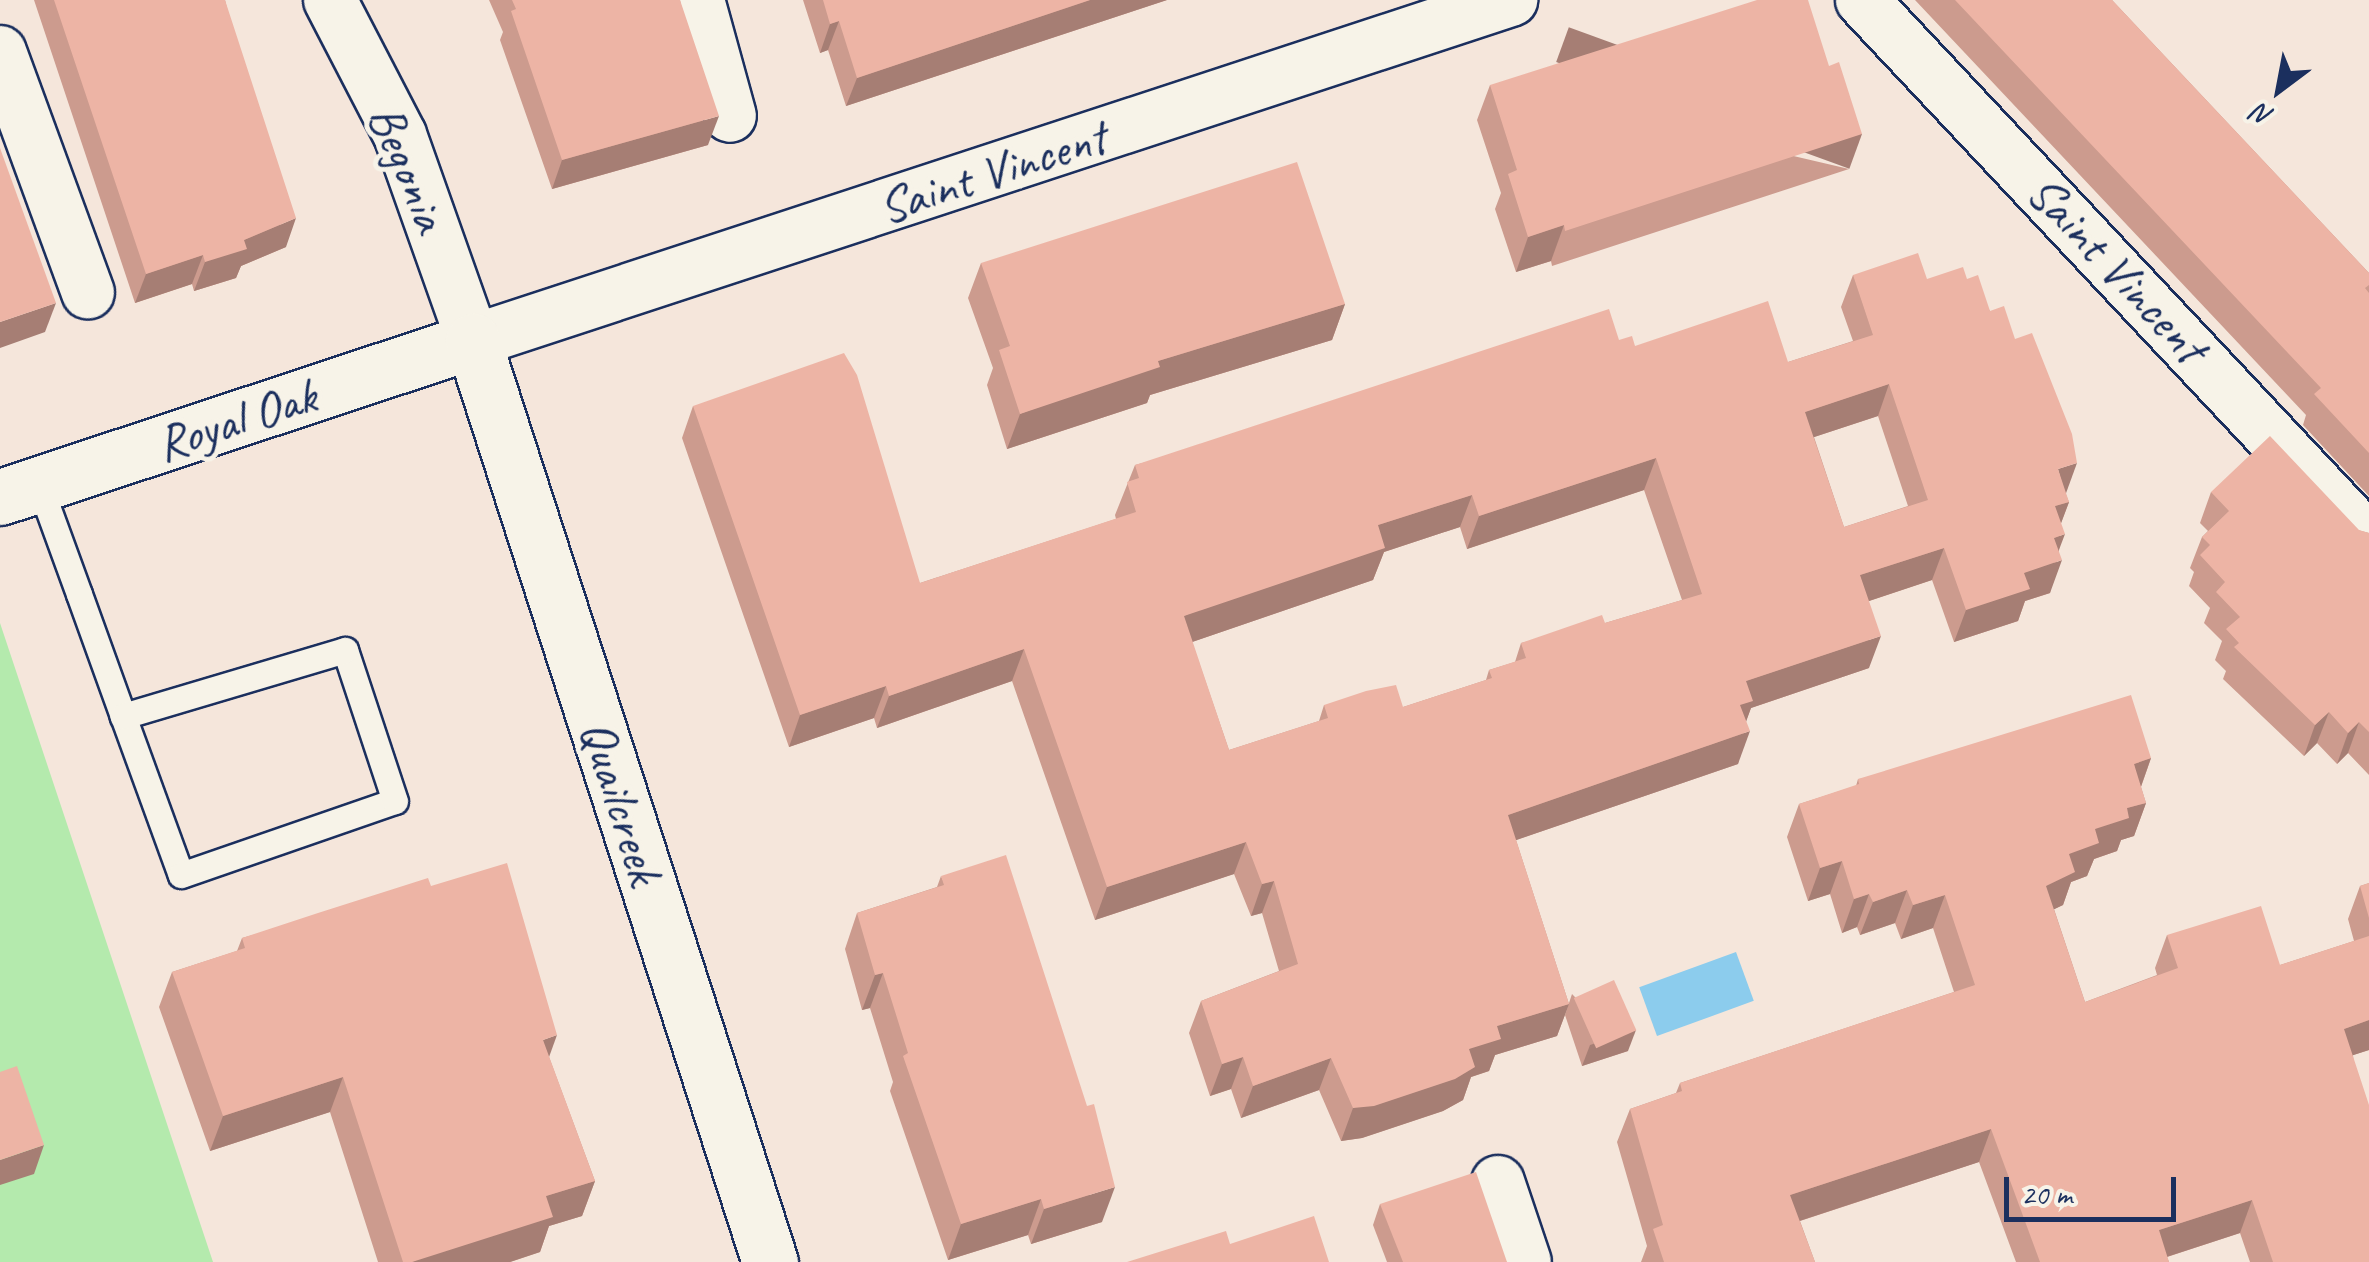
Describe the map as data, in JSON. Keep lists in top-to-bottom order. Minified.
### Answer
{"streets":{"street":["Begonia","Saint Vincent","Royal Oak","Quailcreek"]},"crossings":[["Begonia","Saint Vincent"],["Begonia","Royal Oak"],["Begonia","Quailcreek"],["Saint Vincent","Royal Oak"],["Saint Vincent","Quailcreek"],["Royal Oak","Quailcreek"]],"scale_bar":"20 m","north":"bottom left"}
